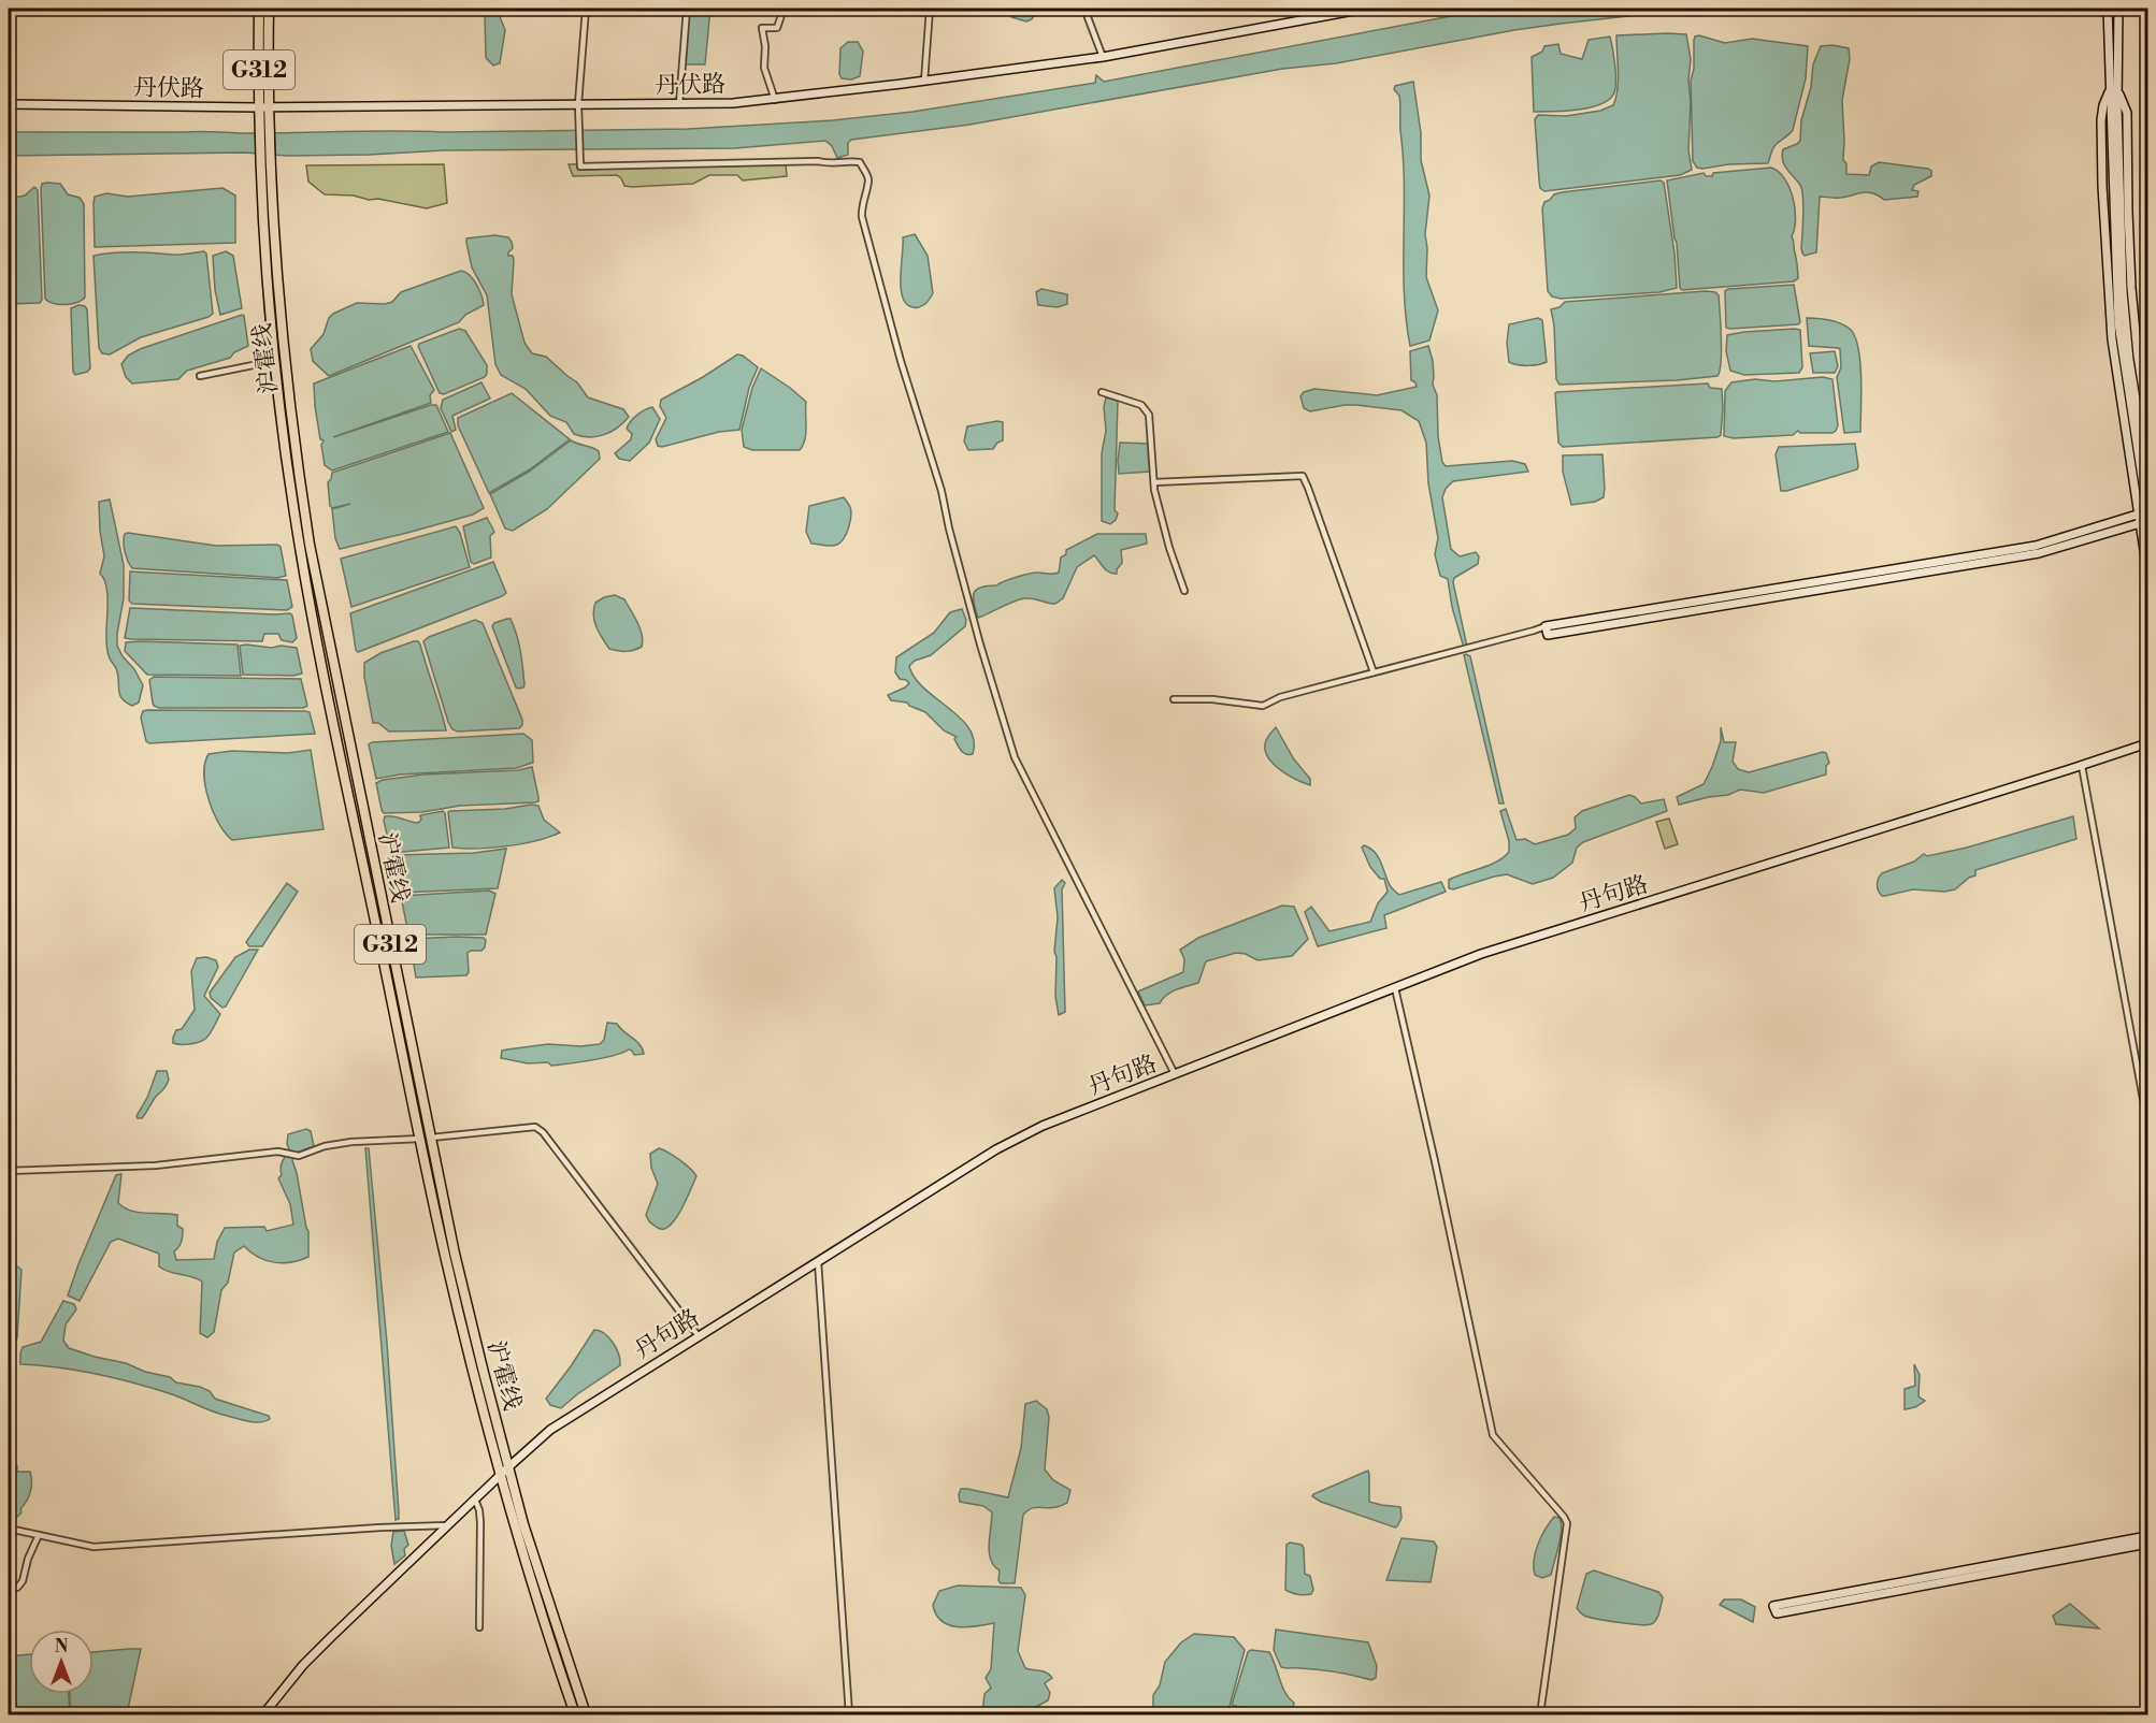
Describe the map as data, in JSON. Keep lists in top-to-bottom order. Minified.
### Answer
{"streets":{"highway":["G312","沪霍线"],"main road":["丹伏路","丹句路"]},"crossings":[["丹伏路","沪霍线"],["沪霍线","丹句路"]],"north":"top"}
